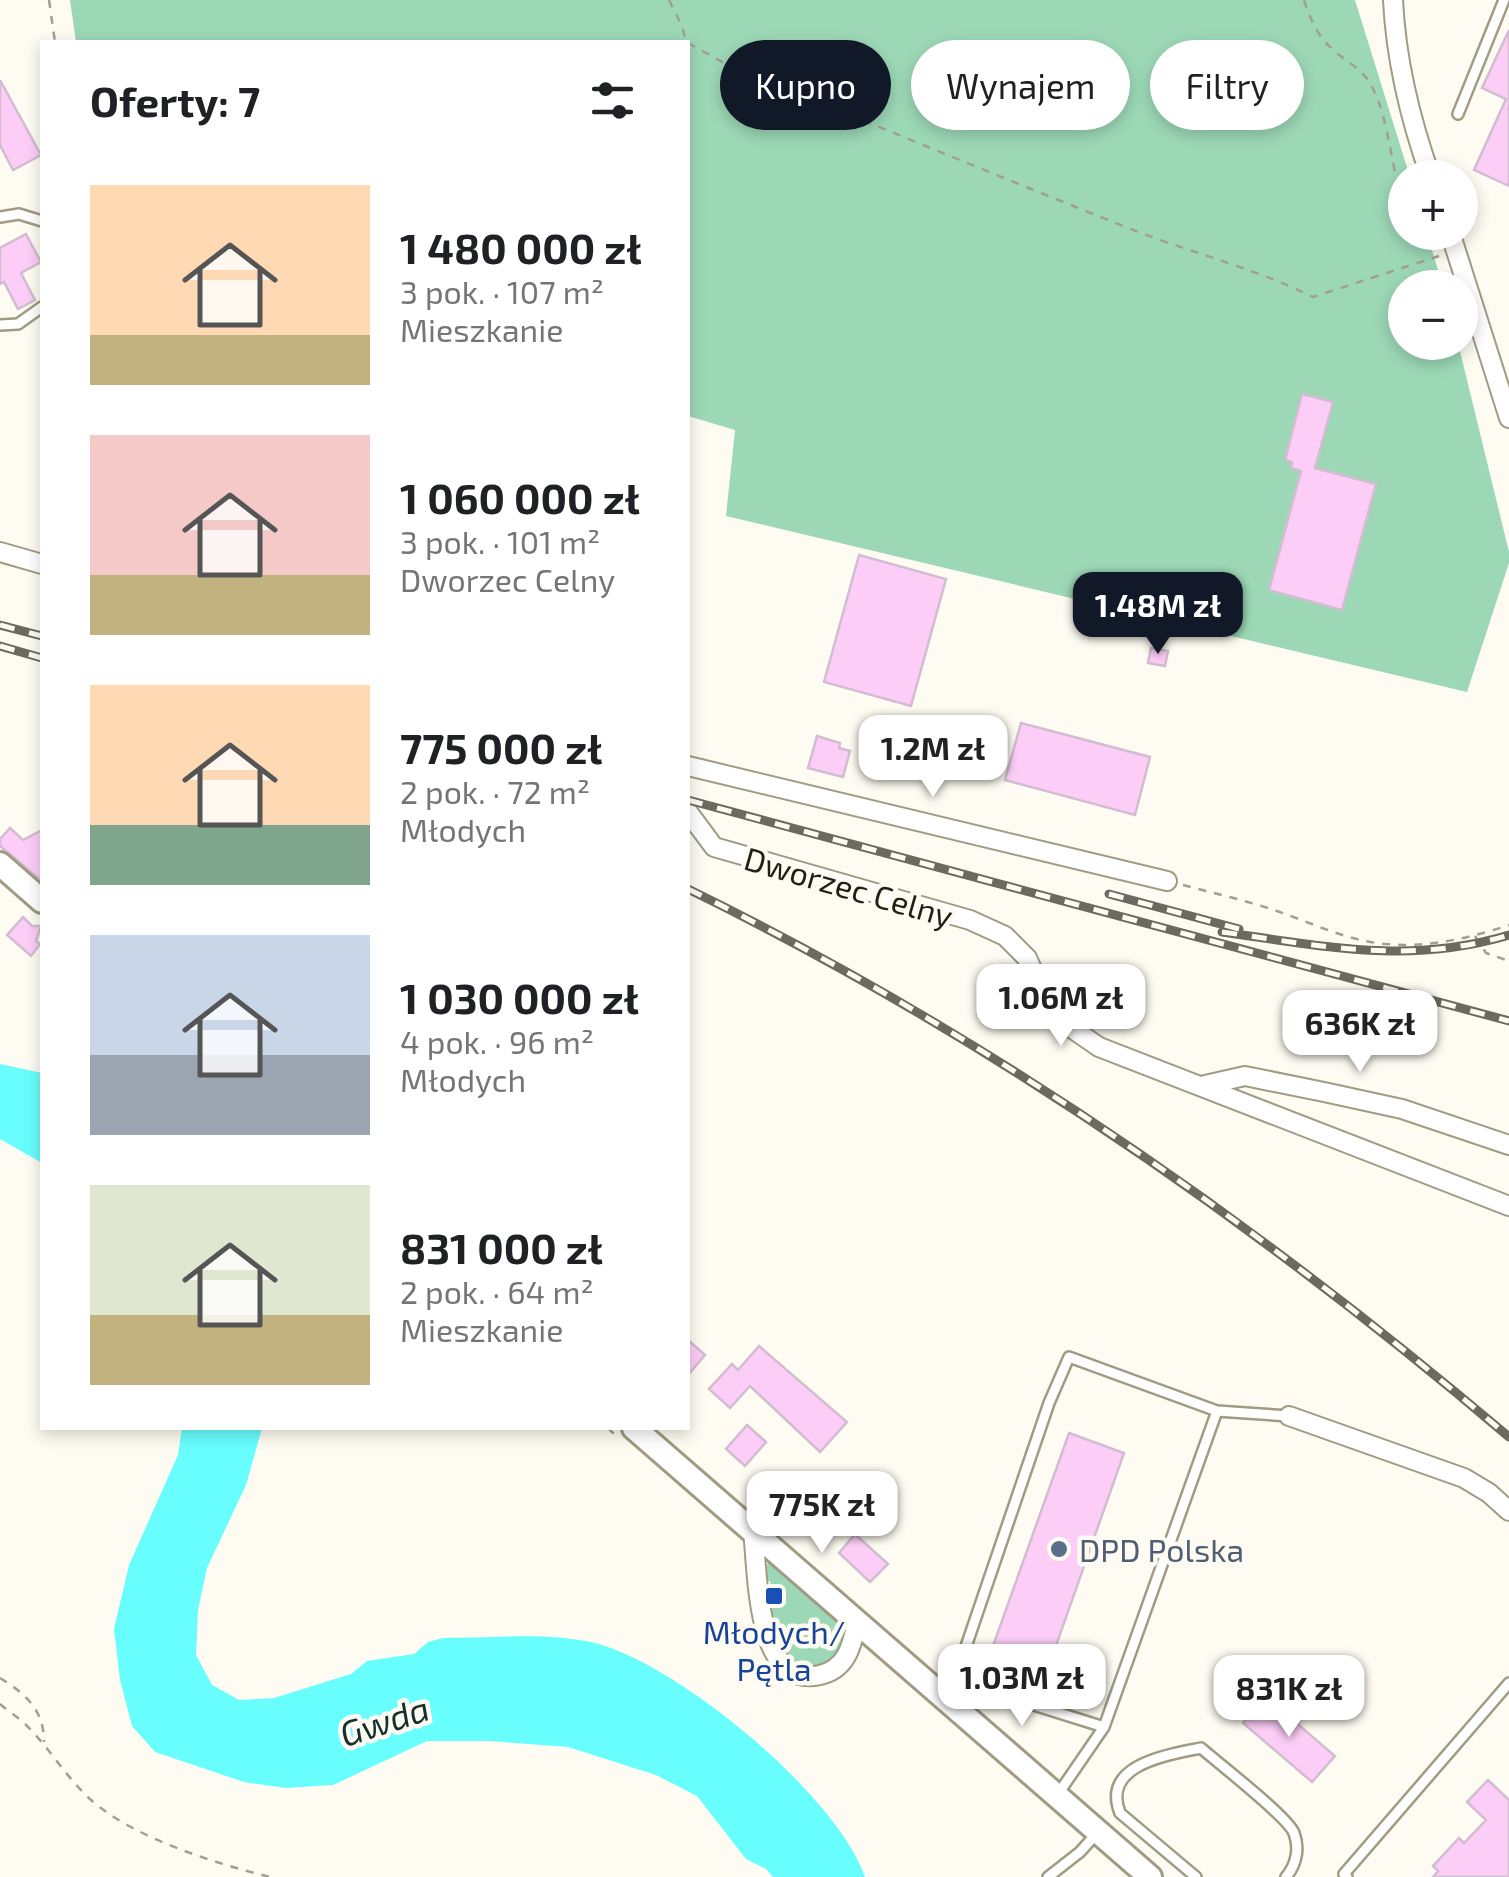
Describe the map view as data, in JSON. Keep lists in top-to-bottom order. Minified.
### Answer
{"streets":{"street":["Dworzec Celny"]},"water":["Gwda"],"places":{"other":["DPD Polska"],"transit":["Młodych/ Pętla"]},"page":{"chip":["Kupno","Wynajem","Filtry"],"heading":"Oferty: 7","map_buttons":["+","−"],"list":[{"name":"1 480 000 zł","note":"3 pok. · 107 m² · Mieszkanie"},{"name":"1 060 000 zł","note":"3 pok. · 101 m² · Dworzec Celny"},{"name":"775 000 zł","note":"2 pok. · 72 m² · Młodych"},{"name":"1 030 000 zł","note":"4 pok. · 96 m² · Młodych"},{"name":"831 000 zł","note":"2 pok. · 64 m² · Mieszkanie"}],"price":["1.48M zł","1.2M zł","1.06M zł","636K zł","775K zł","1.03M zł","831K zł"]}}
